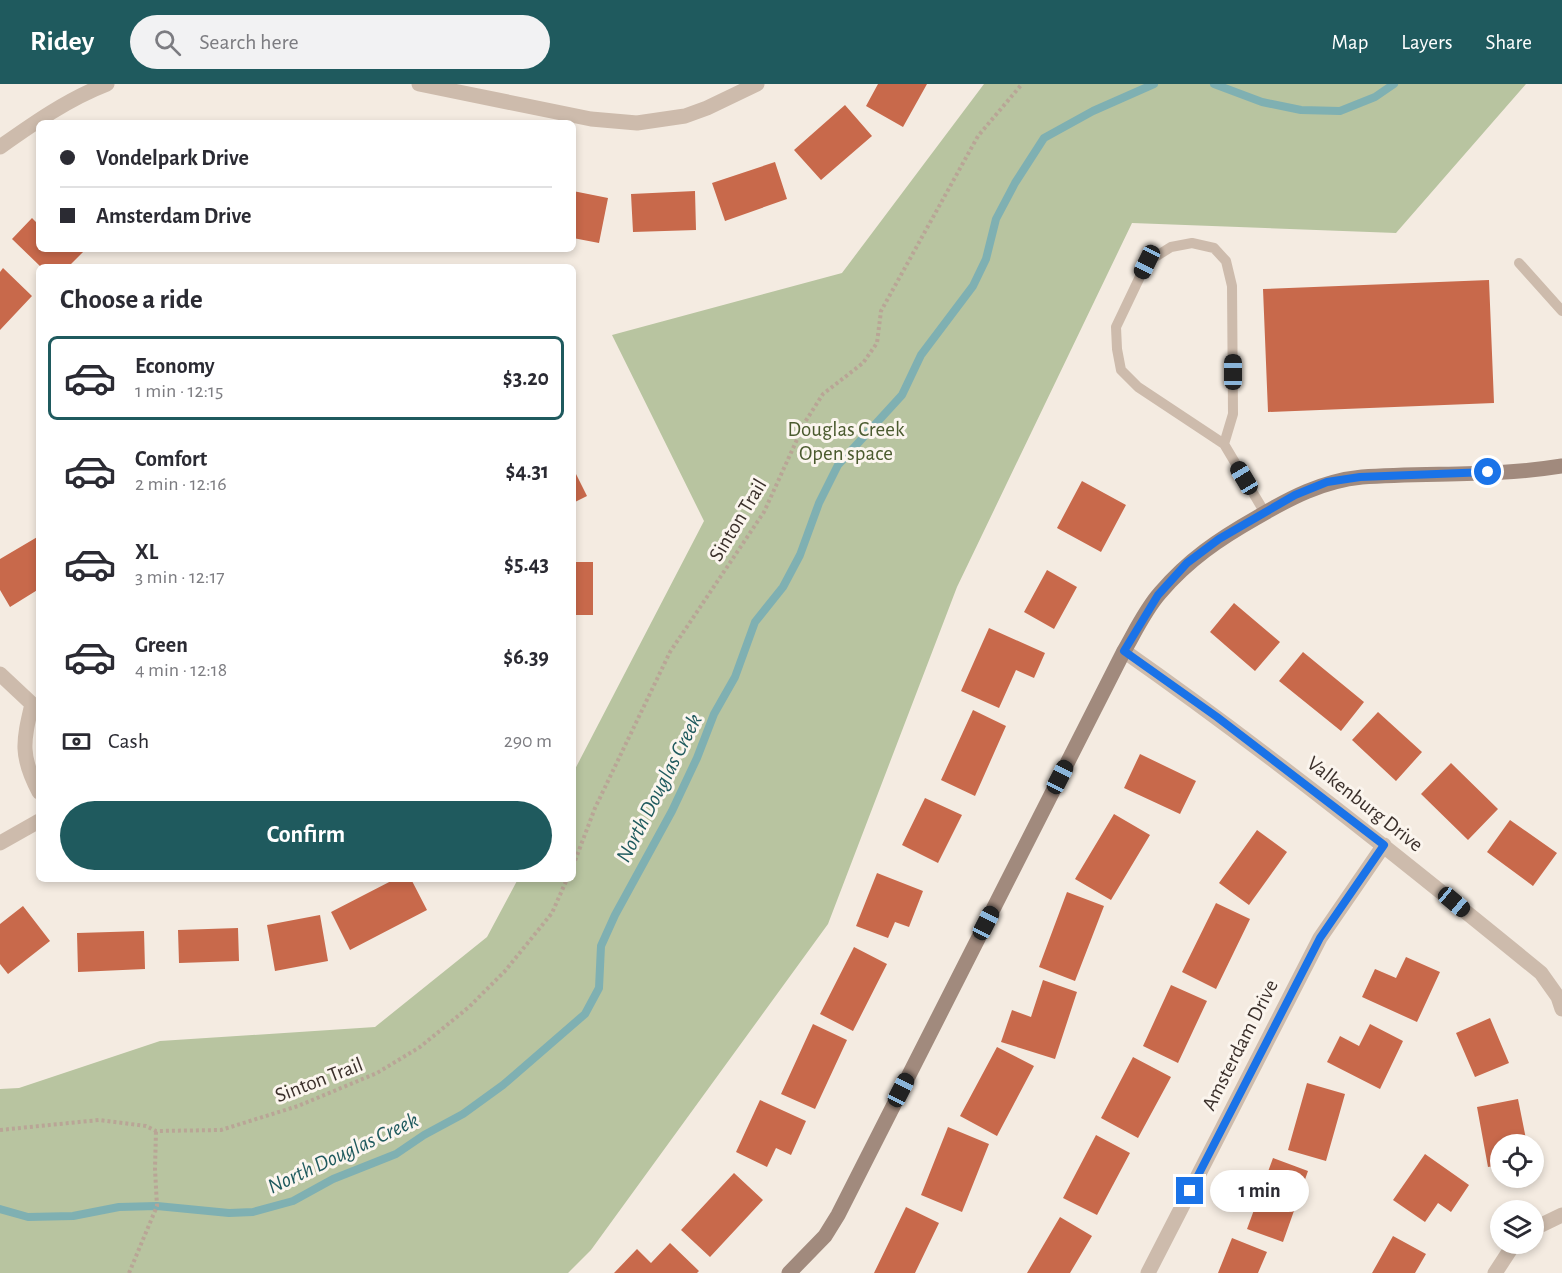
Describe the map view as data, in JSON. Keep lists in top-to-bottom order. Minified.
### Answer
{"streets":{"street":["Valkenburg Drive","Amsterdam Drive"],"path":["Sinton Trail"]},"crossings":[["Valkenburg Drive","Amsterdam Drive"]],"water":["North Douglas Creek"],"parks":["Douglas Creek Open space"],"page":{"header":"Ridey","search":"Search here","nav":["Map","Layers","Share"],"banner":["Vondelpark Drive","Amsterdam Drive"],"heading":"Choose a ride","list":[{"name":"Economy","note":"1 min · 12:15","value":"$3.20"},{"name":"Comfort","note":"2 min · 12:16","value":"$4.31"},{"name":"XL","note":"3 min · 12:17","value":"$5.43"},{"name":"Green","note":"4 min · 12:18","value":"$6.39"}],"pay":["Cash","290 m"],"buttons":"Confirm","bubble":"1 min"}}
